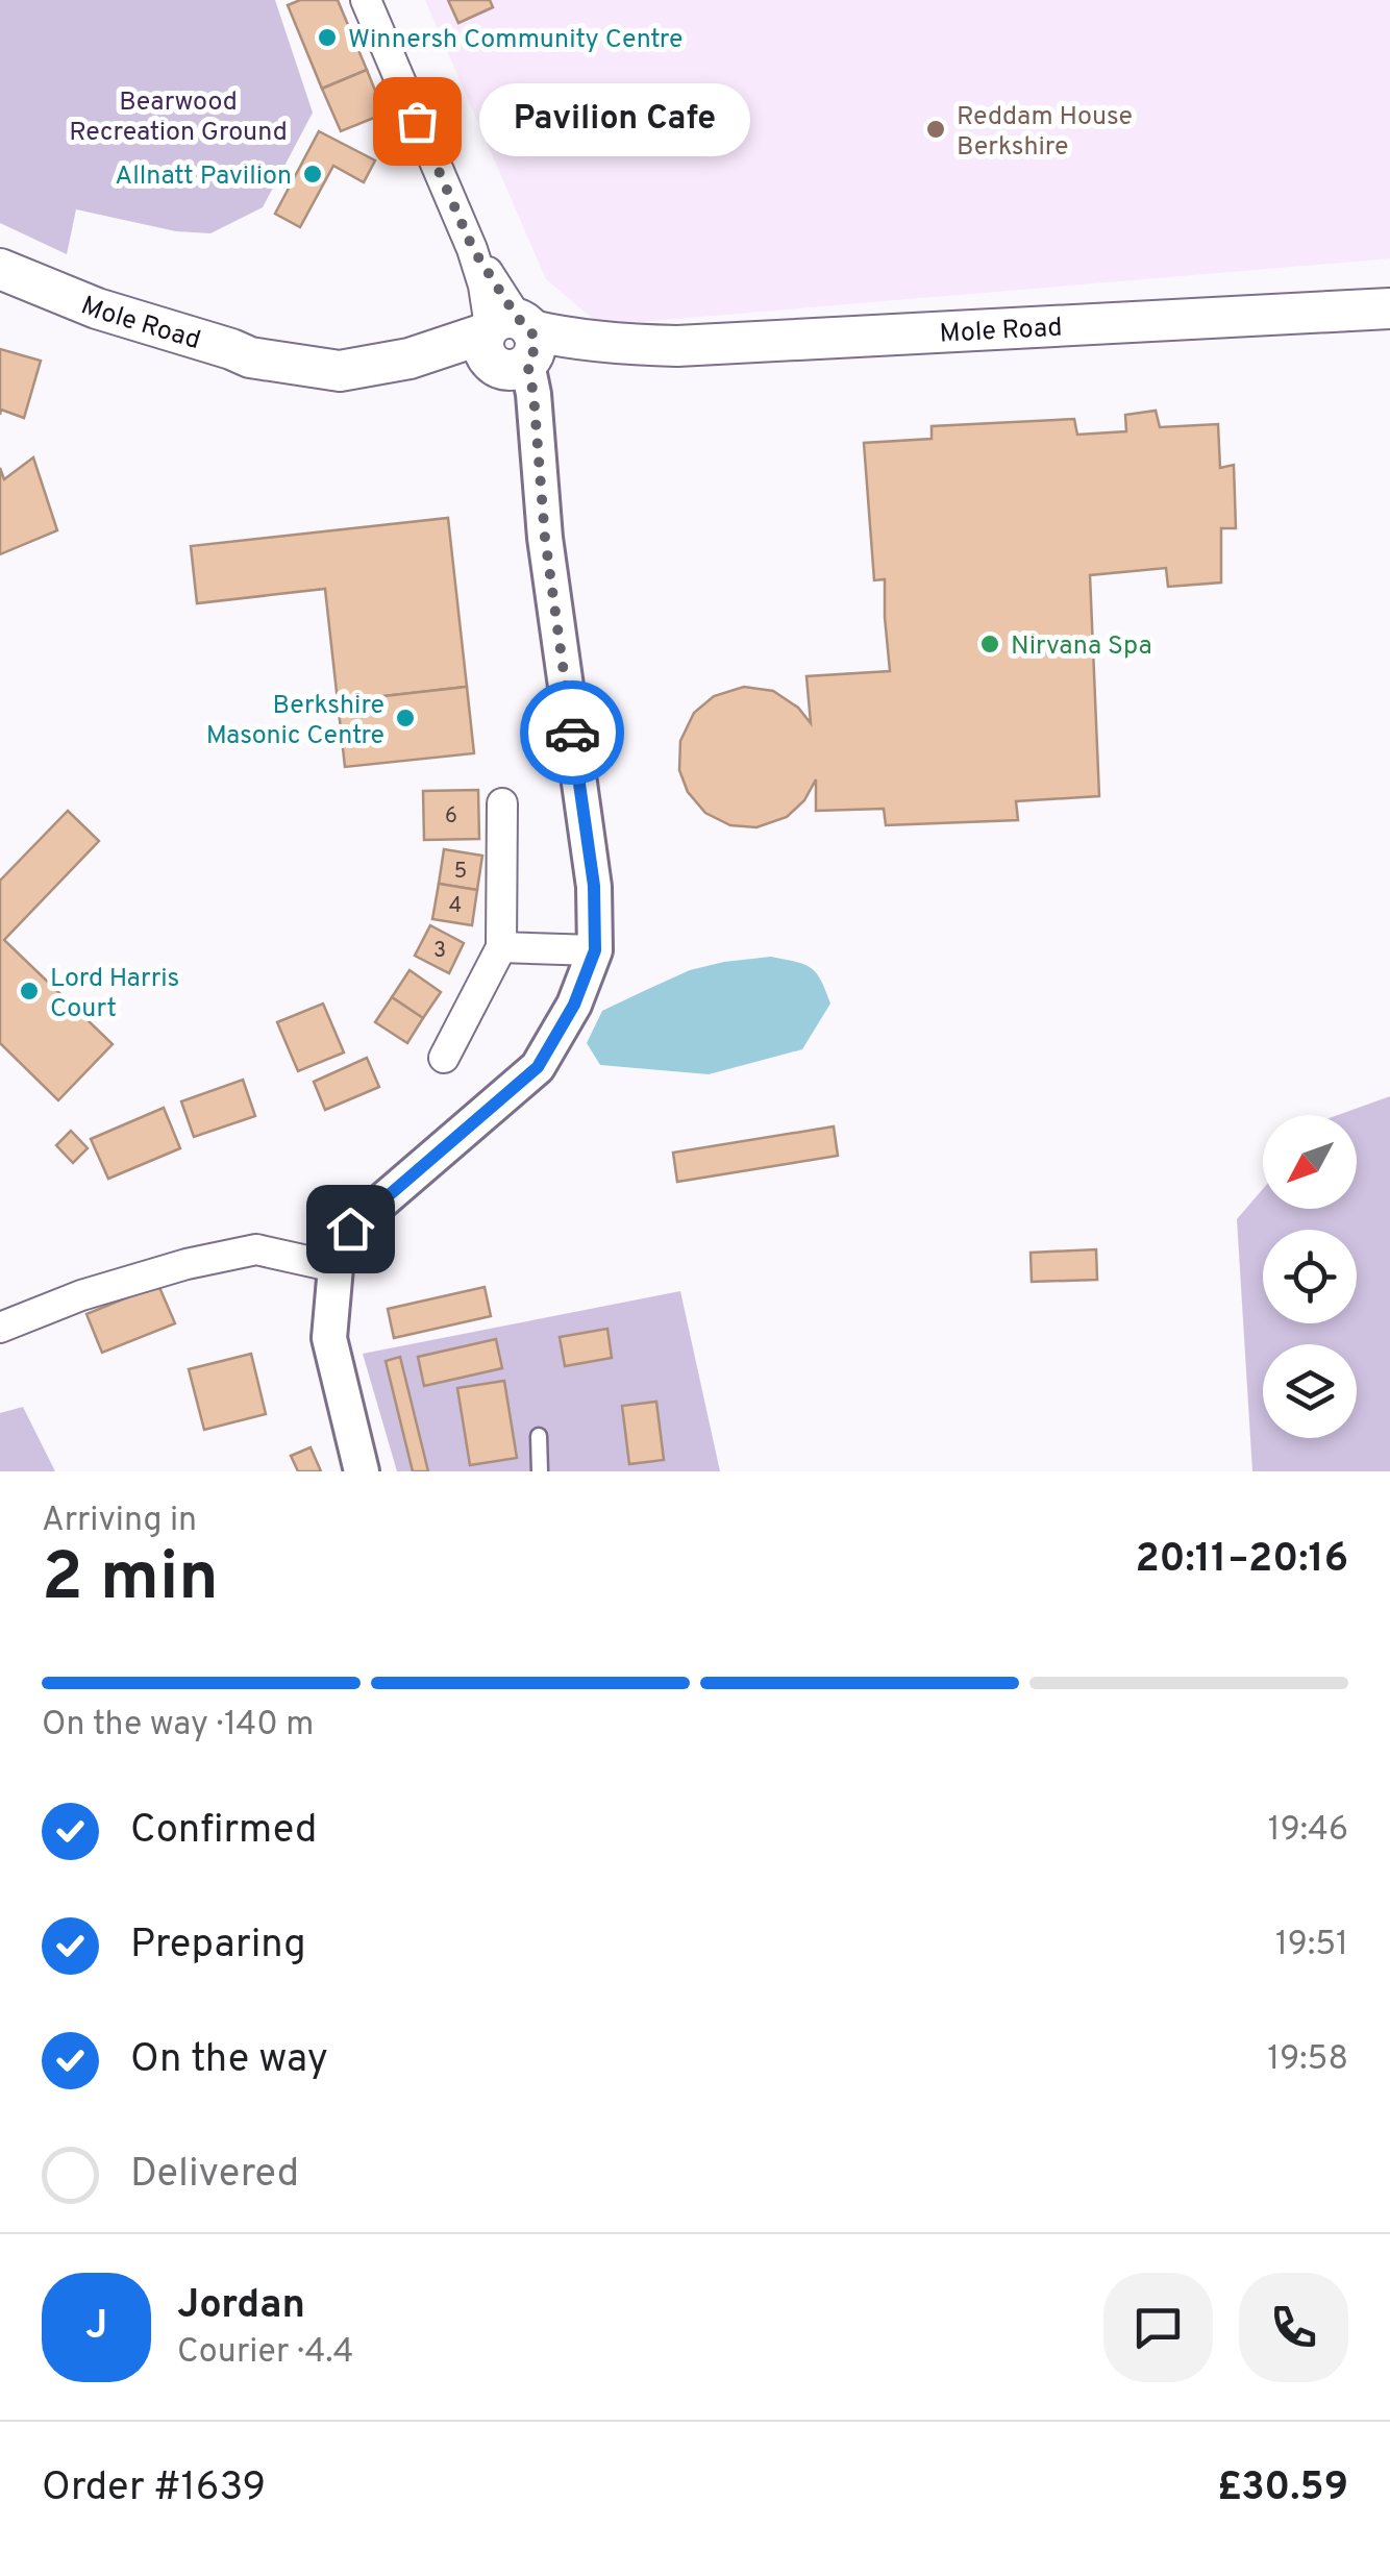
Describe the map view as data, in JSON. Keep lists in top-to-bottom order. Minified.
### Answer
{"streets":{"main road":["Mole Road"]},"parks":["Bearwood Recreation Ground"],"places":["Winnersh Community Centre","Pavilion Cafe","Reddam House Berkshire","Allnatt Pavilion","Nirvana Spa","Berkshire Masonic Centre","Lord Harris Court"],"house_numbers":["6","5","4","3"],"north":"bottom left","page":{"bubble":"Pavilion Cafe","heading":["2 min","Arriving in","20:11–20:16"],"panel":["Jordan","Courier · 4.4","Order #1639","£30.59"],"bar":"On the way · 140 m","list":[["Confirmed","19:46"],["Preparing","19:51"],["On the way","19:58"],"Delivered"],"round":"J"}}
